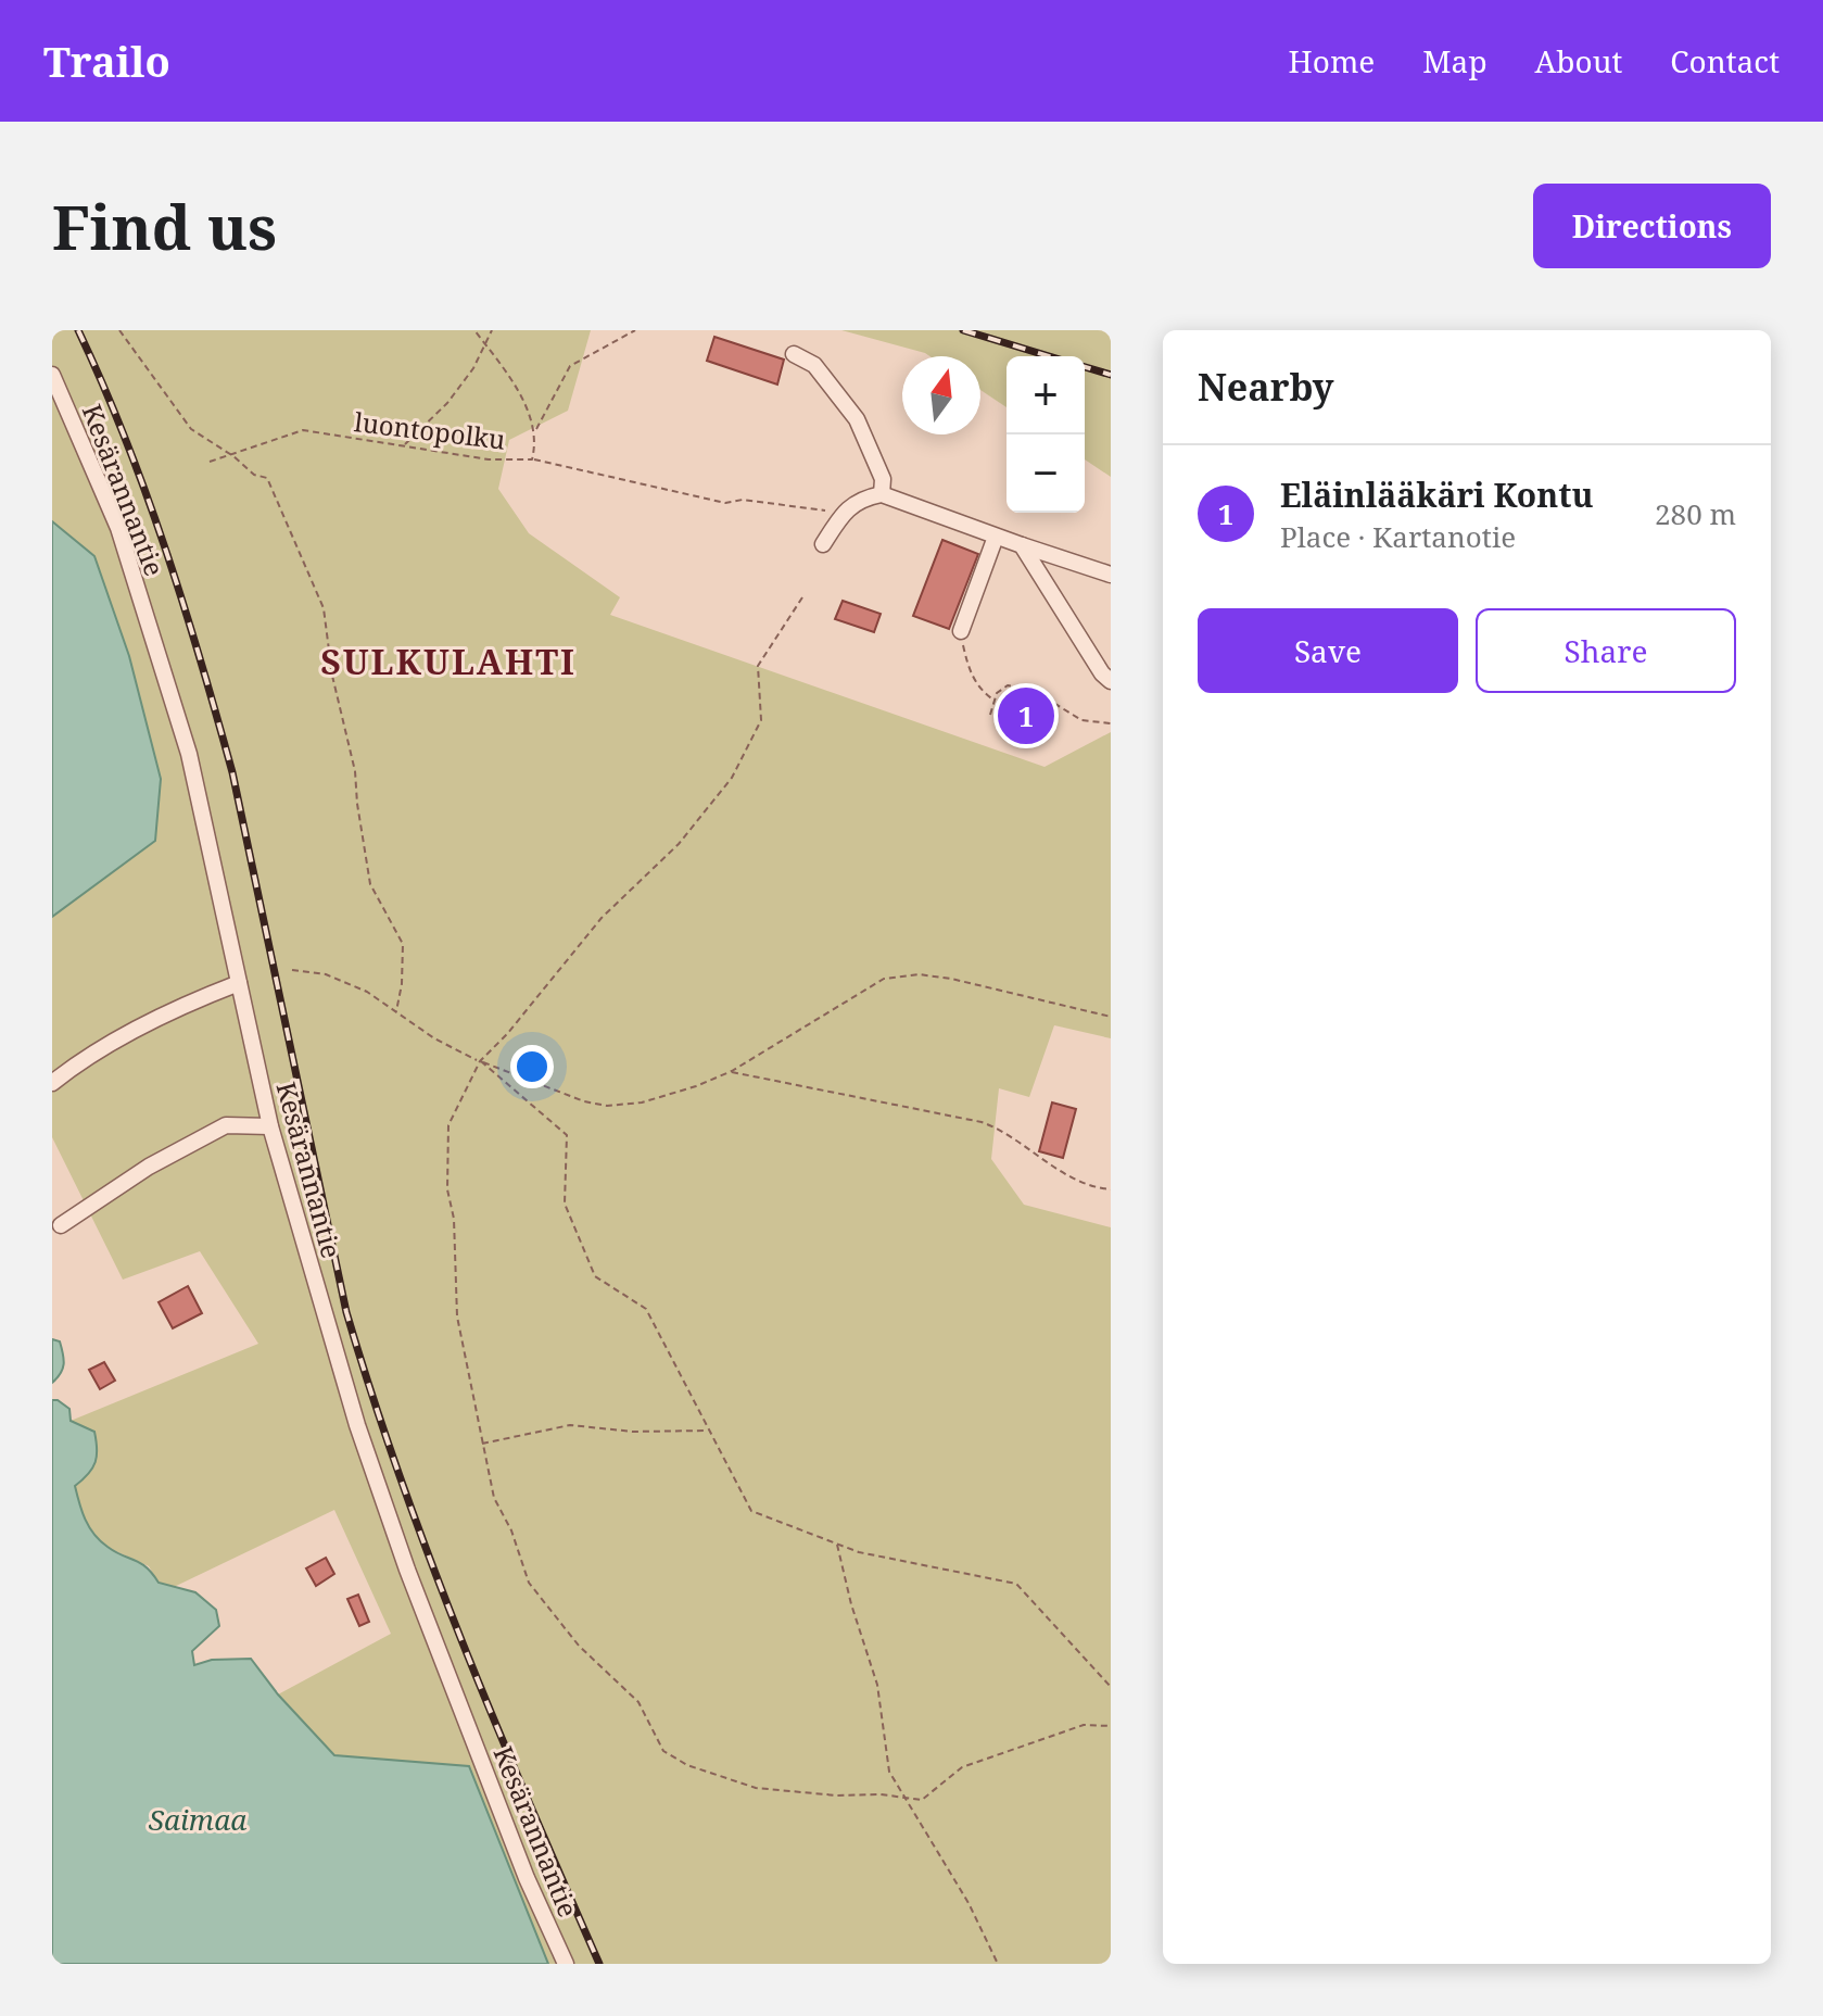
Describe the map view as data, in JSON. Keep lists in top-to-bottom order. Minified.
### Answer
{"streets":{"street":["Kesärannantie"],"path":["luontopolku"]},"districts":["SULKULAHTI"],"water":["Saimaa"],"north":"top","page":{"header":"Trailo","nav":["Home","Map","About","Contact"],"buttons":["Directions",["Save","Share"]],"title":"Find us","heading":"Nearby","map_buttons":["+","−"],"list":[{"mark":"1","name":"Eläinlääkäri Kontu","note":"Place · Kartanotie","value":"280 m"}],"pins":"1"}}
